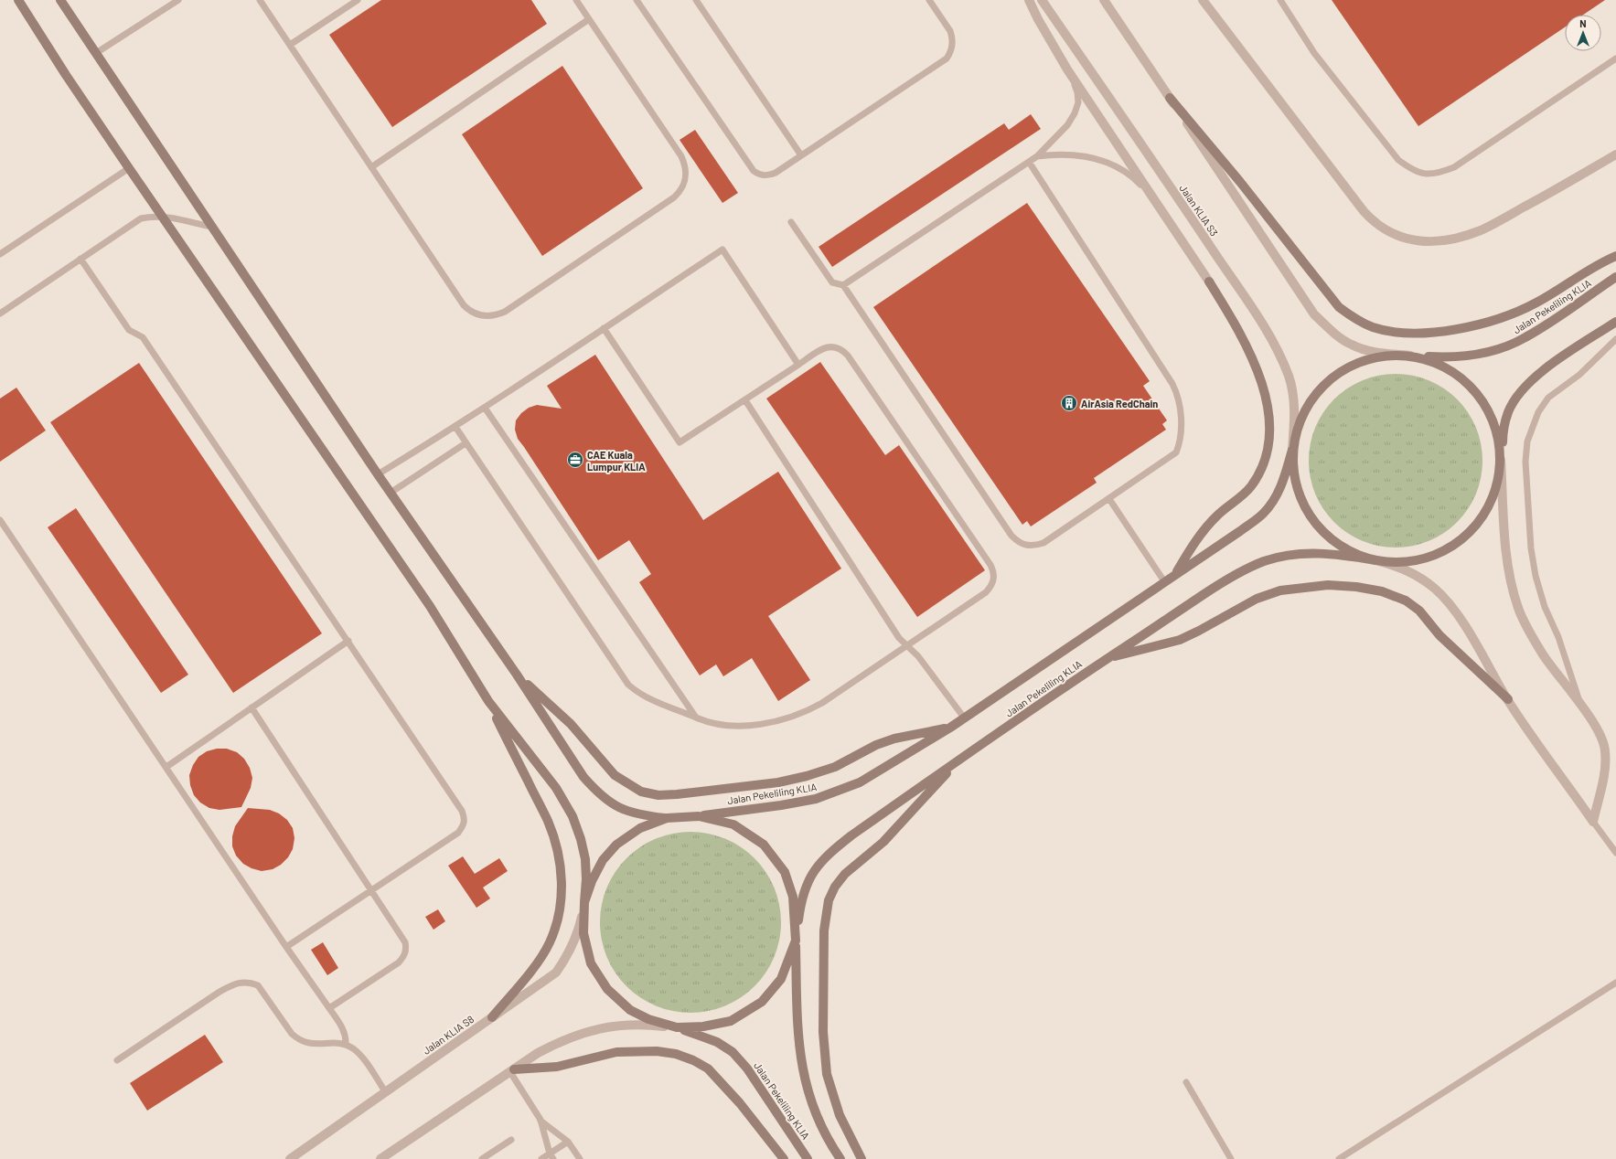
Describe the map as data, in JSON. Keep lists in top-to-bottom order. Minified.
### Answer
{"streets":{"main road":["Jalan Pekeliling KLIA"],"street":["Jalan KLIA S3","Jalan KLIA S8"]},"crossings":[["Jalan KLIA S3","Jalan Pekeliling KLIA"],["Jalan Pekeliling KLIA","Jalan KLIA S8"]],"places":{"building":["AirAsia RedChain"],"office":["CAE Kuala Lumpur KLIA"]},"north":"top"}
